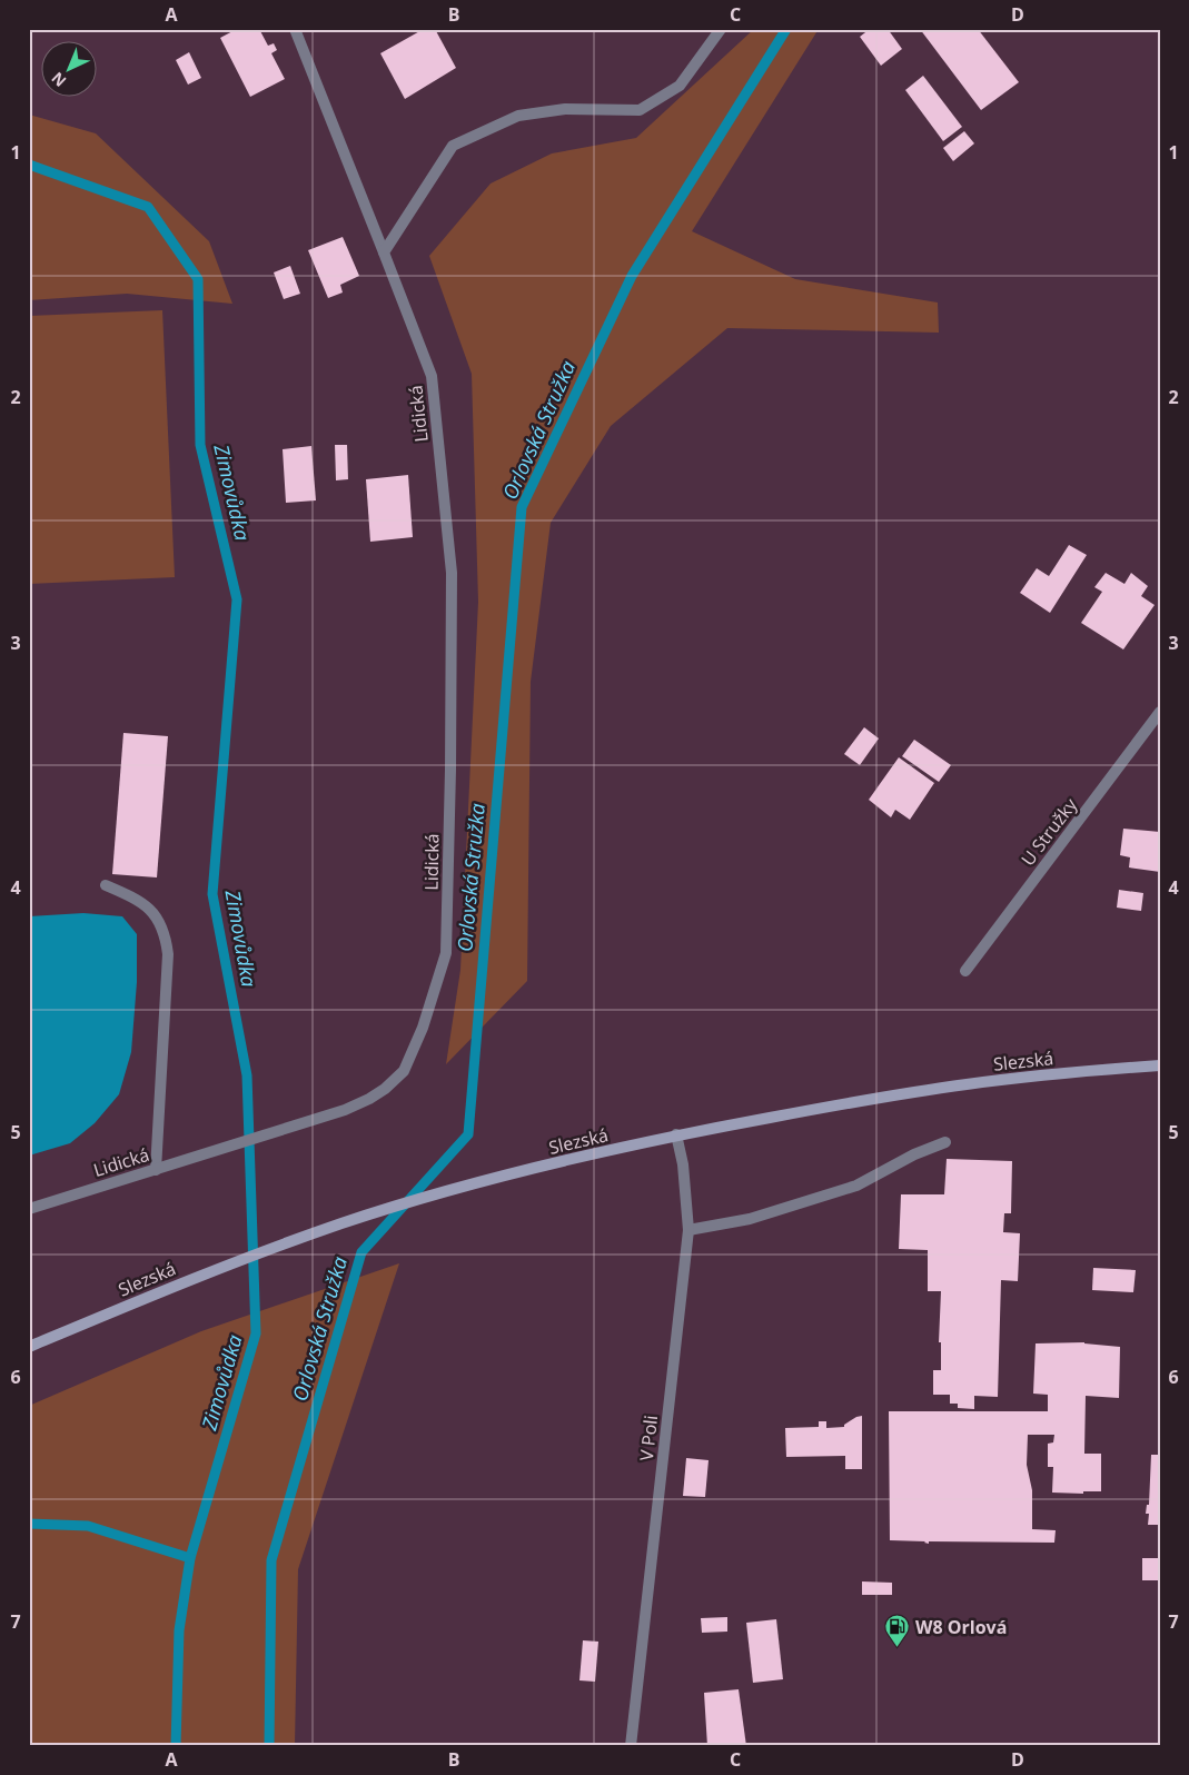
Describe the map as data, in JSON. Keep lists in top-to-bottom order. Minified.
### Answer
{"streets":{"street":["Lidická","U Stružky","Slezská","V Poli"]},"crossings":[["Slezská","V Poli"]],"water":["Orlovská Stružka","Zimovůdka"],"places":{"fuel station":["W8 Orlová"]},"north":"bottom left","grid":{"columns":["A","B","C","D"],"rows":["1","2","3","4","5","6","7"]}}
